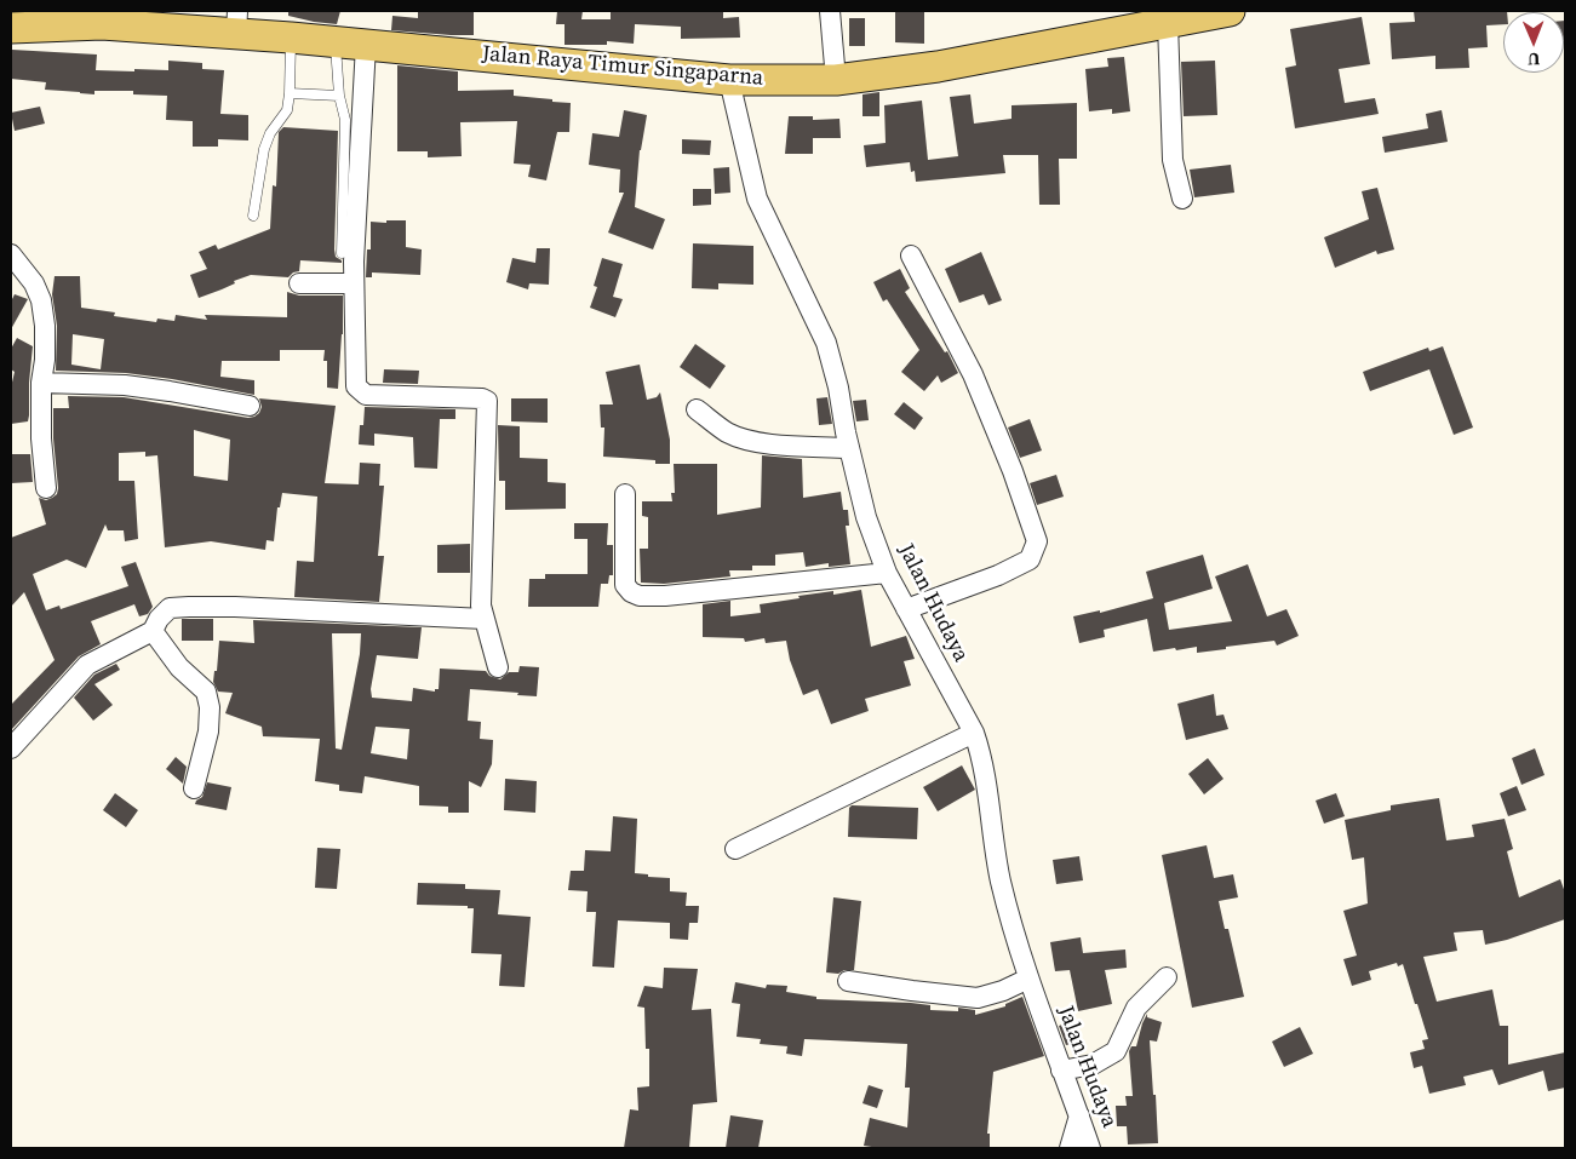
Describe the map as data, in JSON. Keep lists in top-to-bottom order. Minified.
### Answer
{"streets":{"main road":["Jalan Raya Timur Singaparna"],"street":["Jalan Hudaya"]},"crossings":[["Jalan Raya Timur Singaparna","Jalan Hudaya"]],"north":"bottom"}
